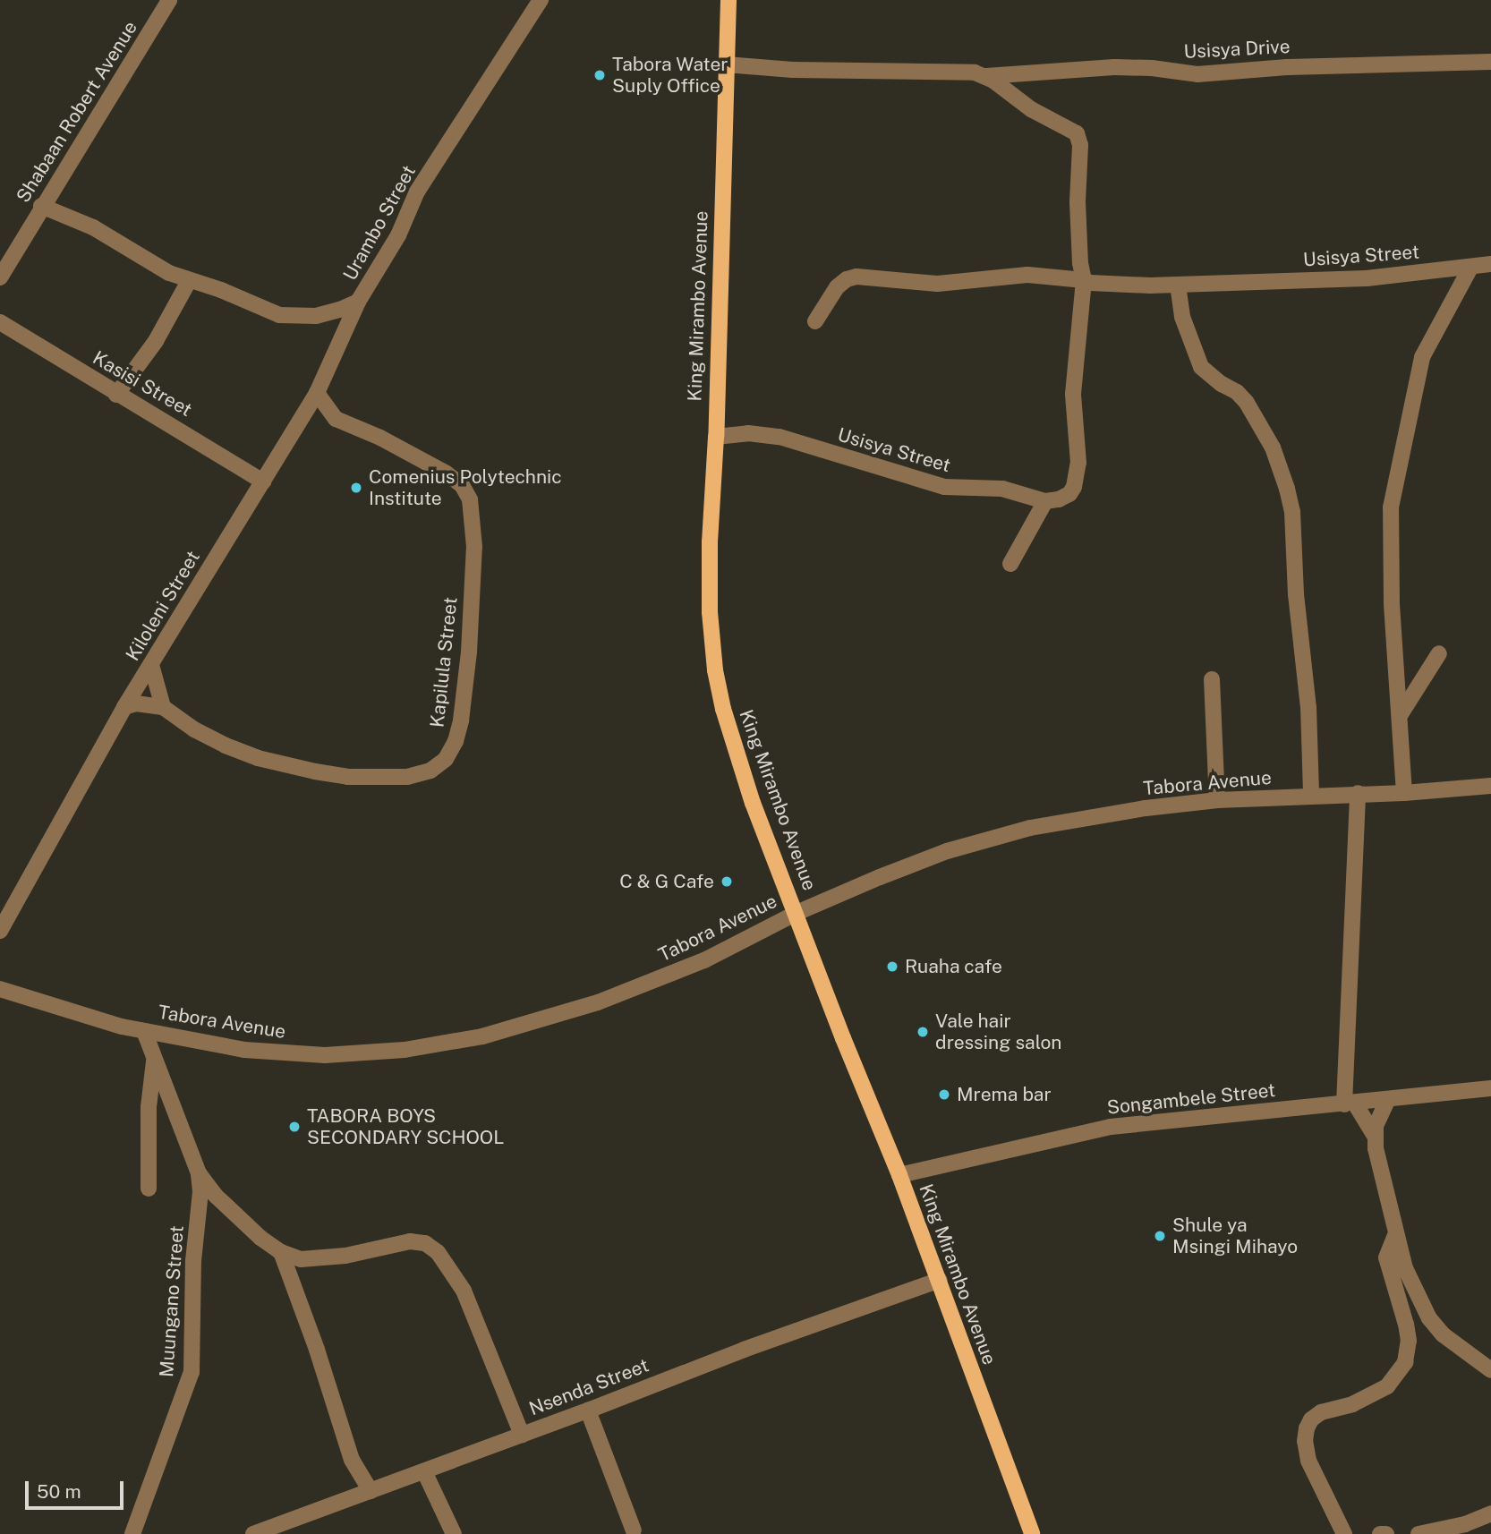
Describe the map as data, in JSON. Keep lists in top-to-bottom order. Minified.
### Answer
{"streets":{"main road":["King Mirambo Avenue"],"street":["Usisya Drive","Shabaan Robert Avenue","Urambo Street","Usisya Street","Kasisi Street","Kiloleni Street","Kapilula Street","Tabora Avenue","Songambele Street","Muungano Street","Nsenda Street"]},"crossings":[["Shabaan Robert Avenue","Urambo Street"],["Urambo Street","Kiloleni Street"],["Usisya Street","King Mirambo Avenue"],["King Mirambo Avenue","Tabora Avenue"],["King Mirambo Avenue","Songambele Street"],["King Mirambo Avenue","Nsenda Street"],["Kasisi Street","Kiloleni Street"],["Kiloleni Street","Kapilula Street"],["Tabora Avenue","Muungano Street"],["Muungano Street","Nsenda Street"]],"places":["Tabora Water Suply Office","Comenius Polytechnic Institute","C & G Cafe","Ruaha cafe","Vale hair dressing salon","Mrema bar","TABORA BOYS SECONDARY SCHOOL","Shule ya Msingi Mihayo"],"scale_bar":"50 m"}
